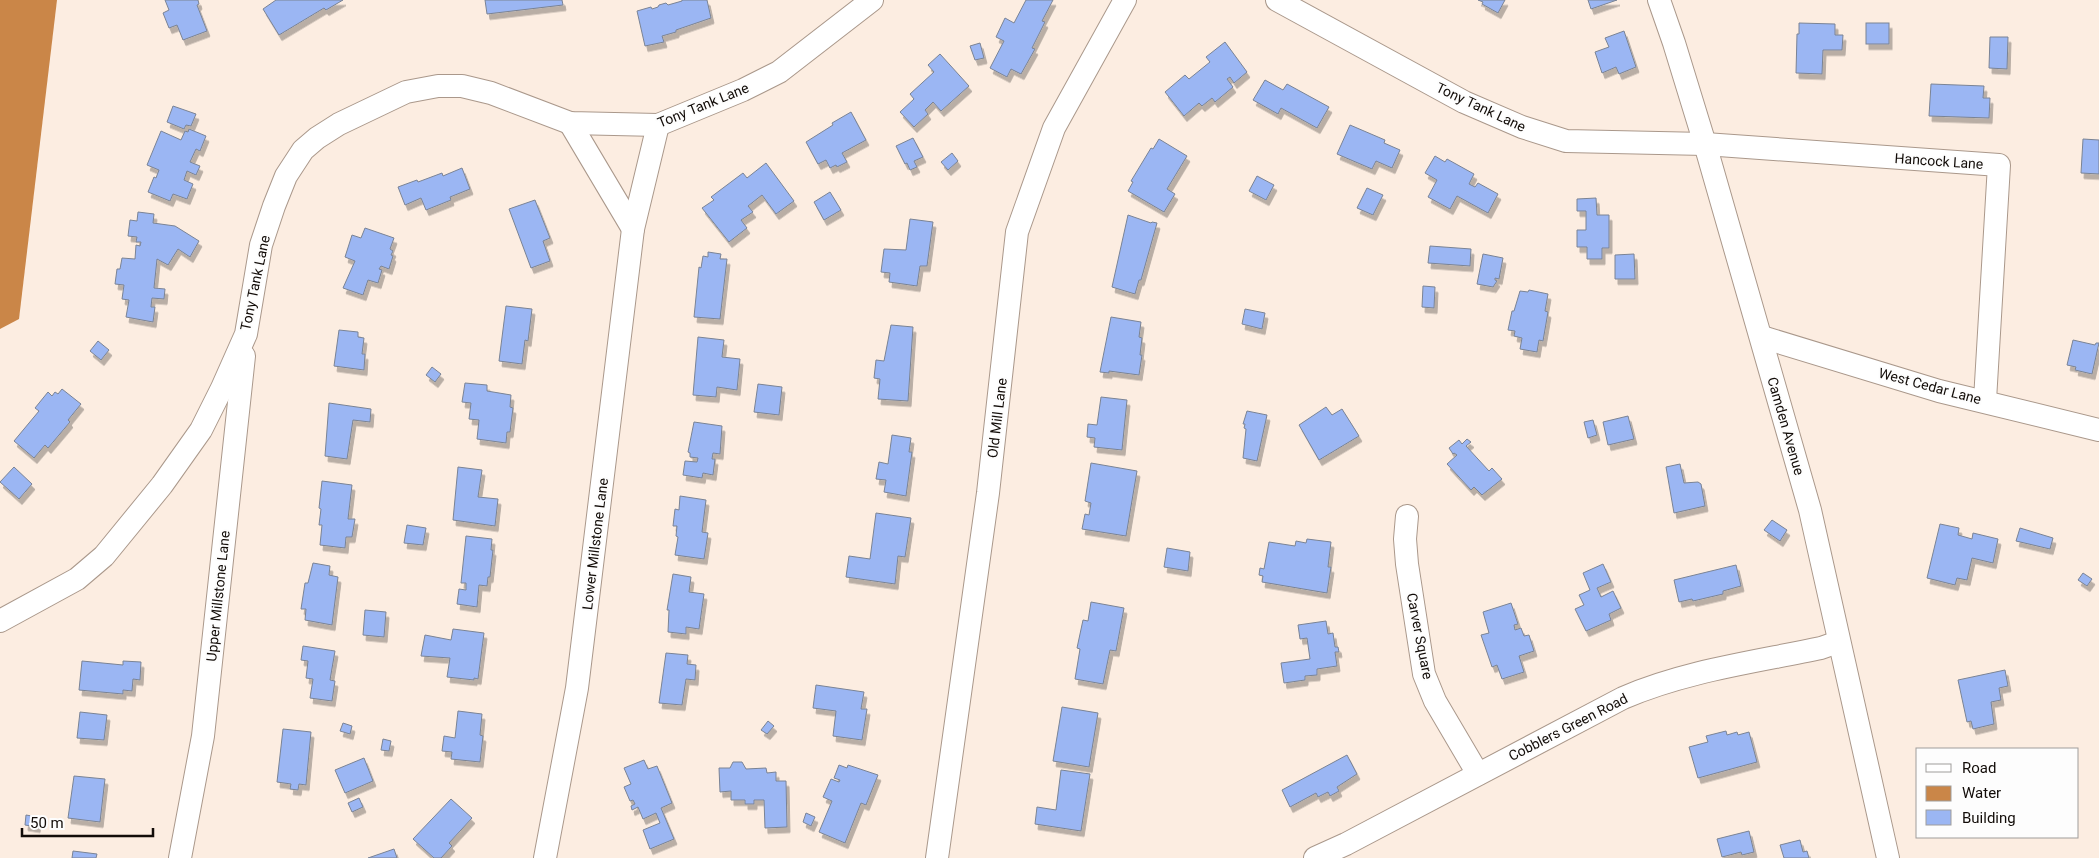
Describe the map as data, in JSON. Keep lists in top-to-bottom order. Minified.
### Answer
{"streets":{"street":["Tony Tank Lane","Hancock Lane","West Cedar Lane","Old Mill Lane","Camden Avenue","Lower Millstone Lane","Upper Millstone Lane","Carver Square","Cobblers Green Road"]},"crossings":[["Tony Tank Lane","Hancock Lane"],["Tony Tank Lane","Camden Avenue"],["Tony Tank Lane","Lower Millstone Lane"],["Tony Tank Lane","Upper Millstone Lane"],["Hancock Lane","West Cedar Lane"],["Hancock Lane","Camden Avenue"],["West Cedar Lane","Camden Avenue"],["Camden Avenue","Cobblers Green Road"],["Carver Square","Cobblers Green Road"]],"legend":["Road","Water","Building"],"scale_bar":"50 m"}
